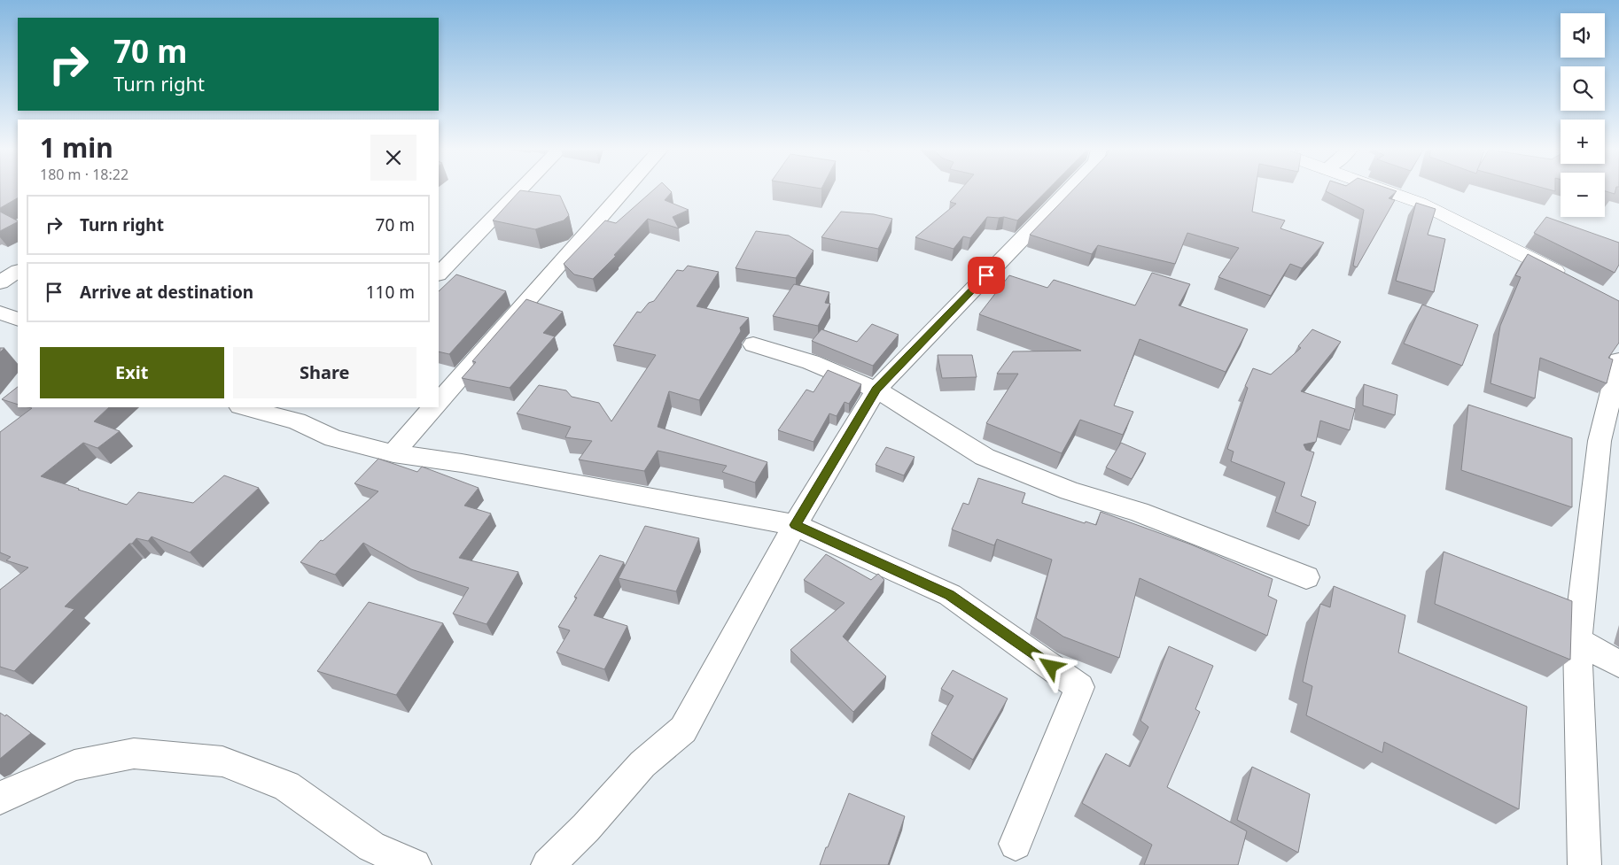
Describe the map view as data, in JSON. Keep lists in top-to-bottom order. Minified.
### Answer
{"page":{"map_buttons":["+","−"],"turn":["70 m","Turn right"],"heading":["1 min","180 m · 18:22"],"list":[{"name":"Turn right","value":"70 m"},{"name":"Arrive at destination","value":"110 m"}],"buttons":["Exit","Share"]}}
